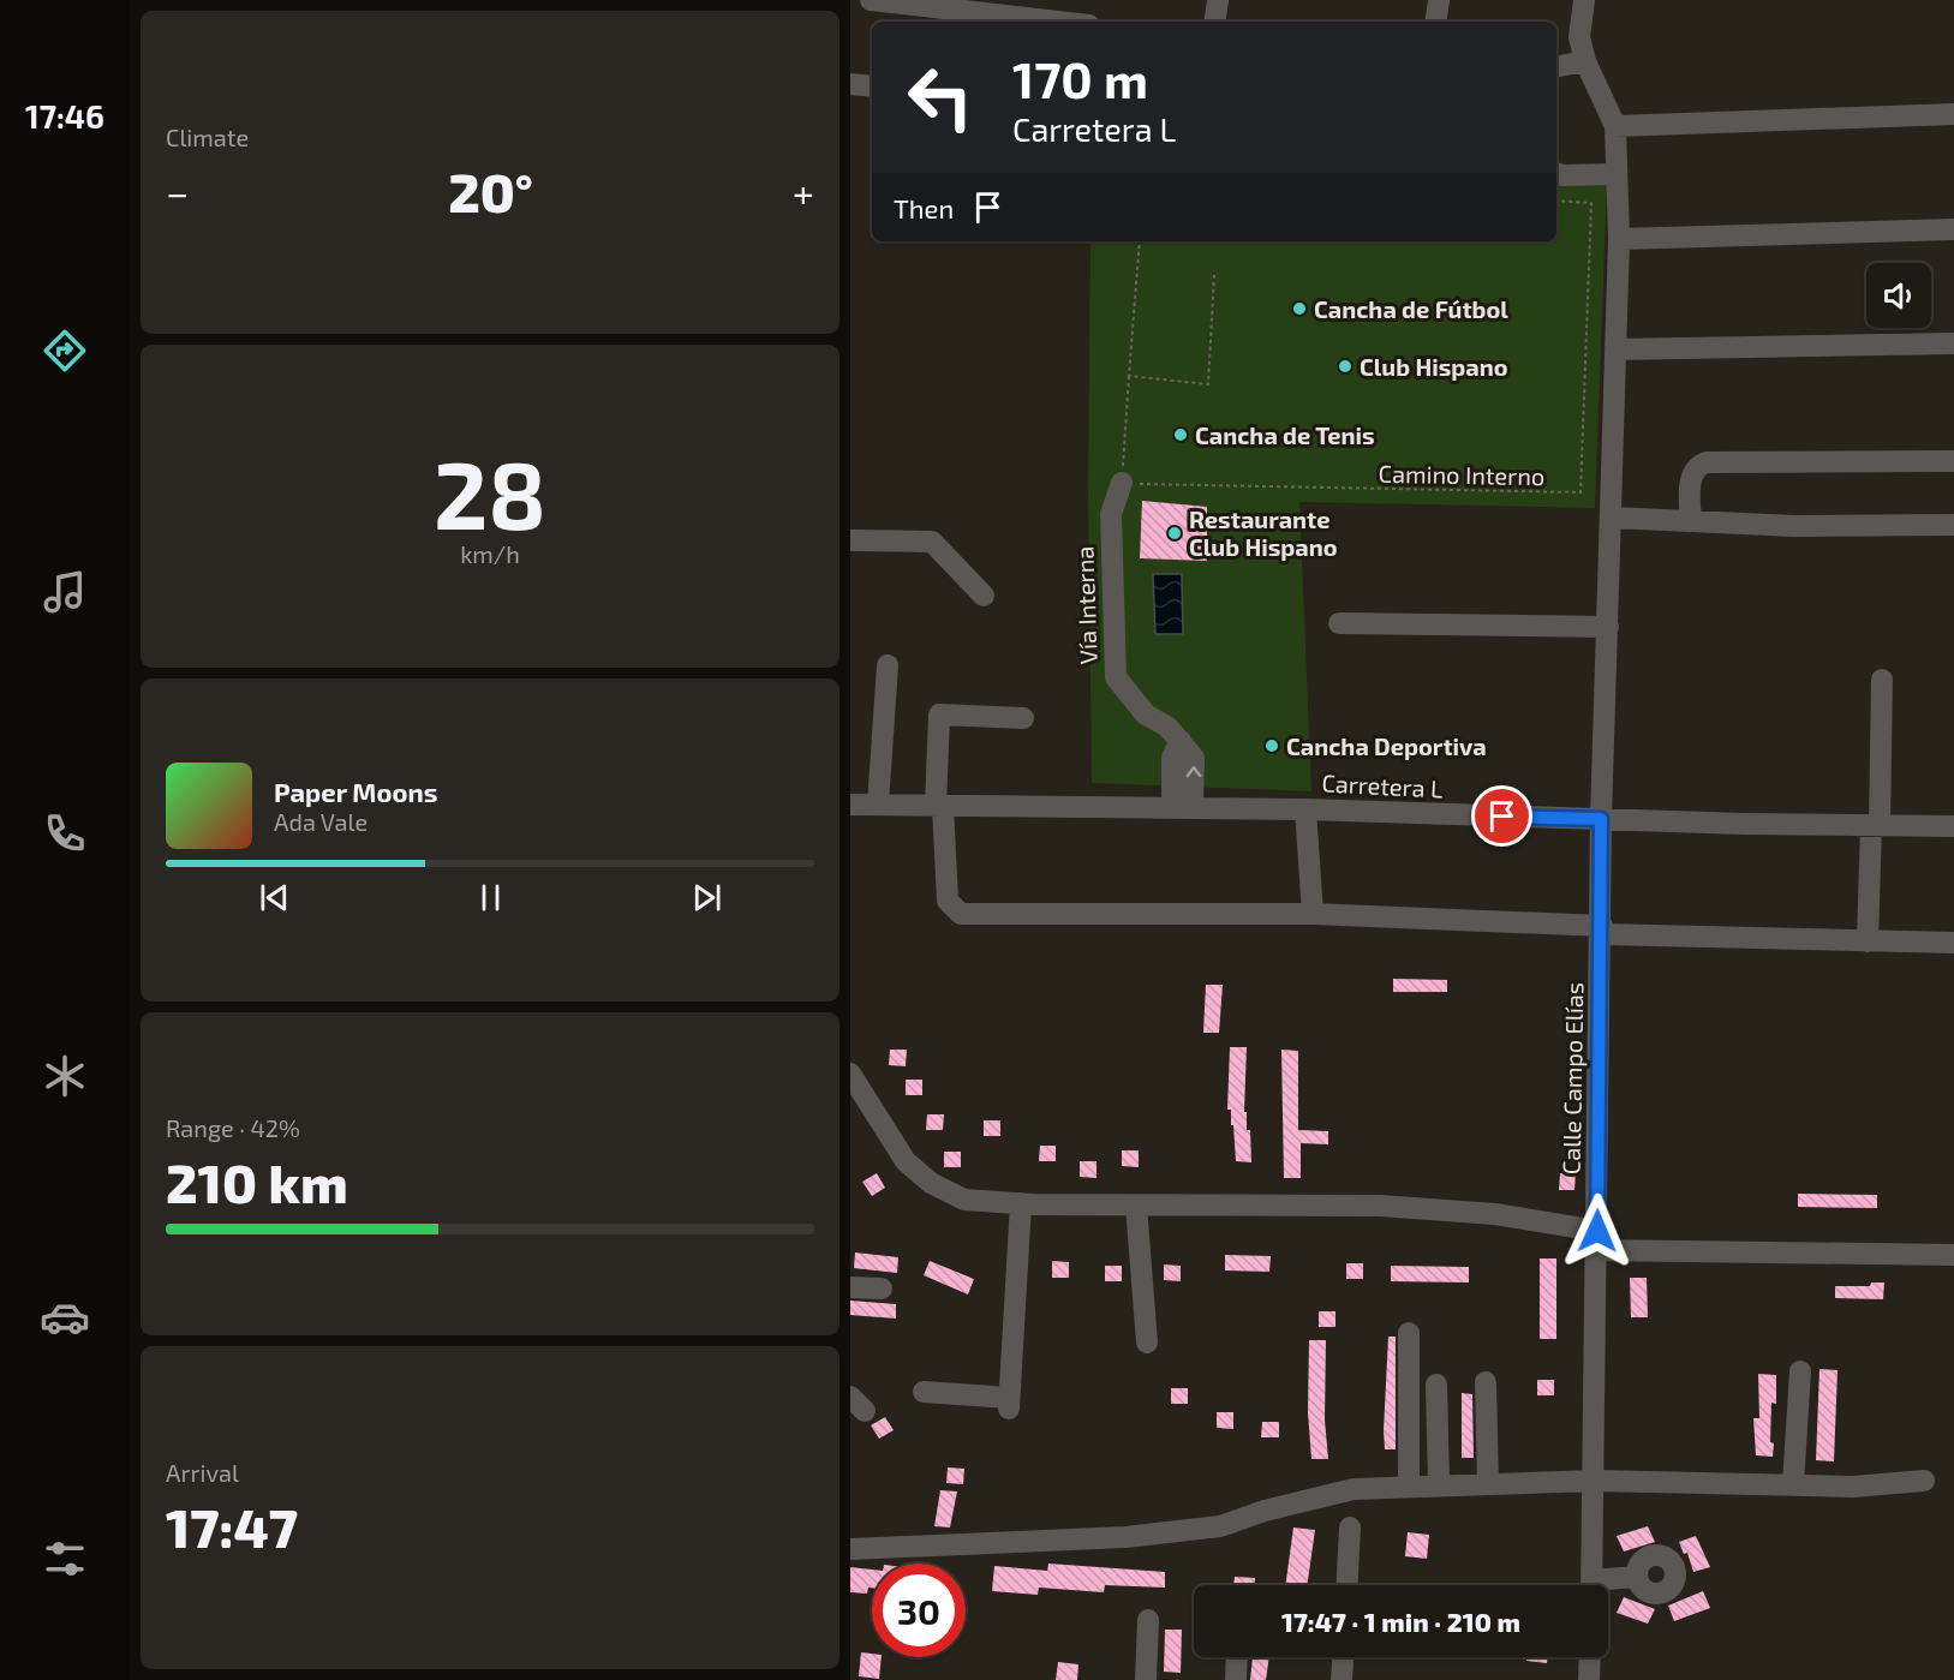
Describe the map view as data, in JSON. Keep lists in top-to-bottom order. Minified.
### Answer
{"streets":{"street":["Vía Interna","Carretera L","Calle Campo Elías"],"path":["Camino Interno"]},"crossings":[["Camino Interno","Vía Interna"],["Vía Interna","Carretera L"],["Carretera L","Calle Campo Elías"]],"places":["Cancha de Fútbol","Club Hispano","Cancha de Tenis","Restaurante Club Hispano","Cancha Deportiva"],"page":{"tabs":"17:46","tile":["Climate",["28","km/h"],["Range · 42%","210 km"],["Arrival","17:47"]],"turn":["170 m","Carretera L"],"heat":["−","20°","+"],"then":"Then","song":["Paper Moons","Ada Vale"],"limit":"30","trip":"17:47 · 1 min · 210 m"}}
